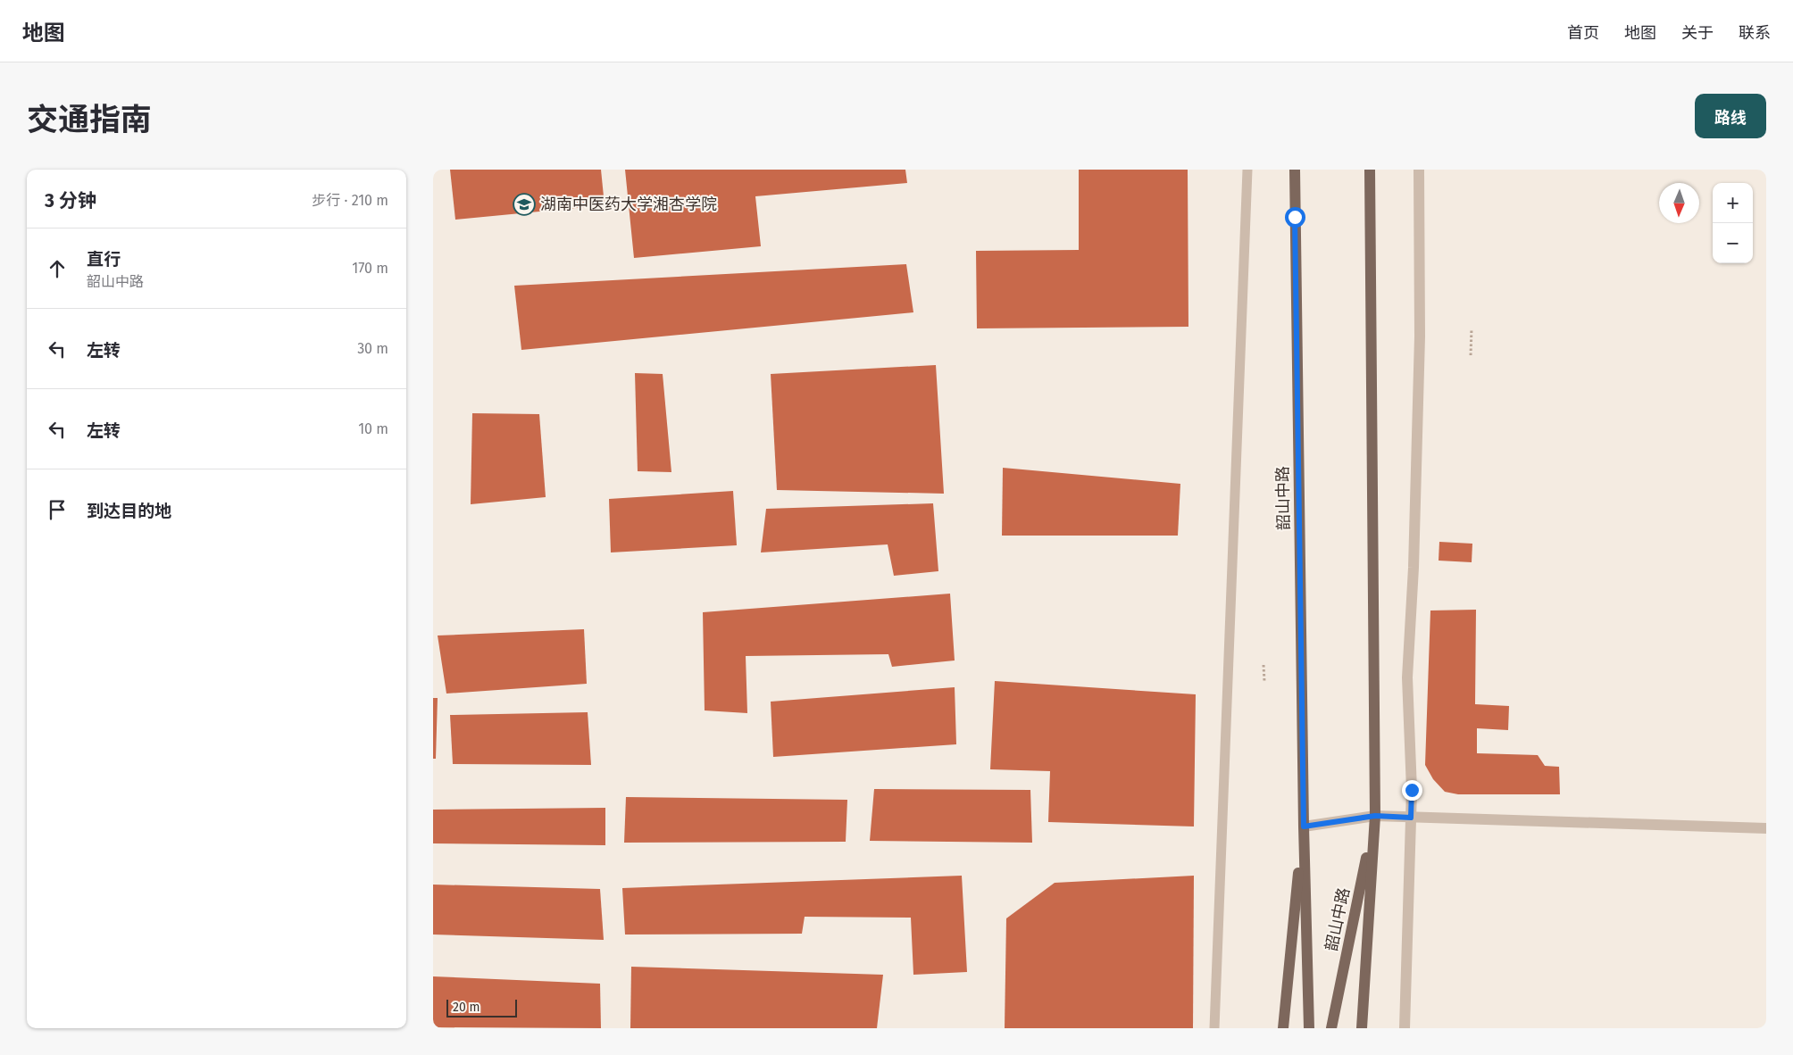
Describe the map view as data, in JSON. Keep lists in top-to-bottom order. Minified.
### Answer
{"streets":{"main road":["韶山中路"]},"places":{"school or university":["湖南中医药大学湘杏学院"]},"scale_bar":"20 m","north":"bottom","page":{"header":"地图","nav":["首页","地图","关于","联系"],"title":"交通指南","buttons":"路线","heading":["3 分钟","步行 · 210 m"],"map_buttons":["+","−"],"list":[["直行","韶山中路","170 m"],["左转","30 m"],["左转","10 m"],"到达目的地"],"scale":"20 m"}}
